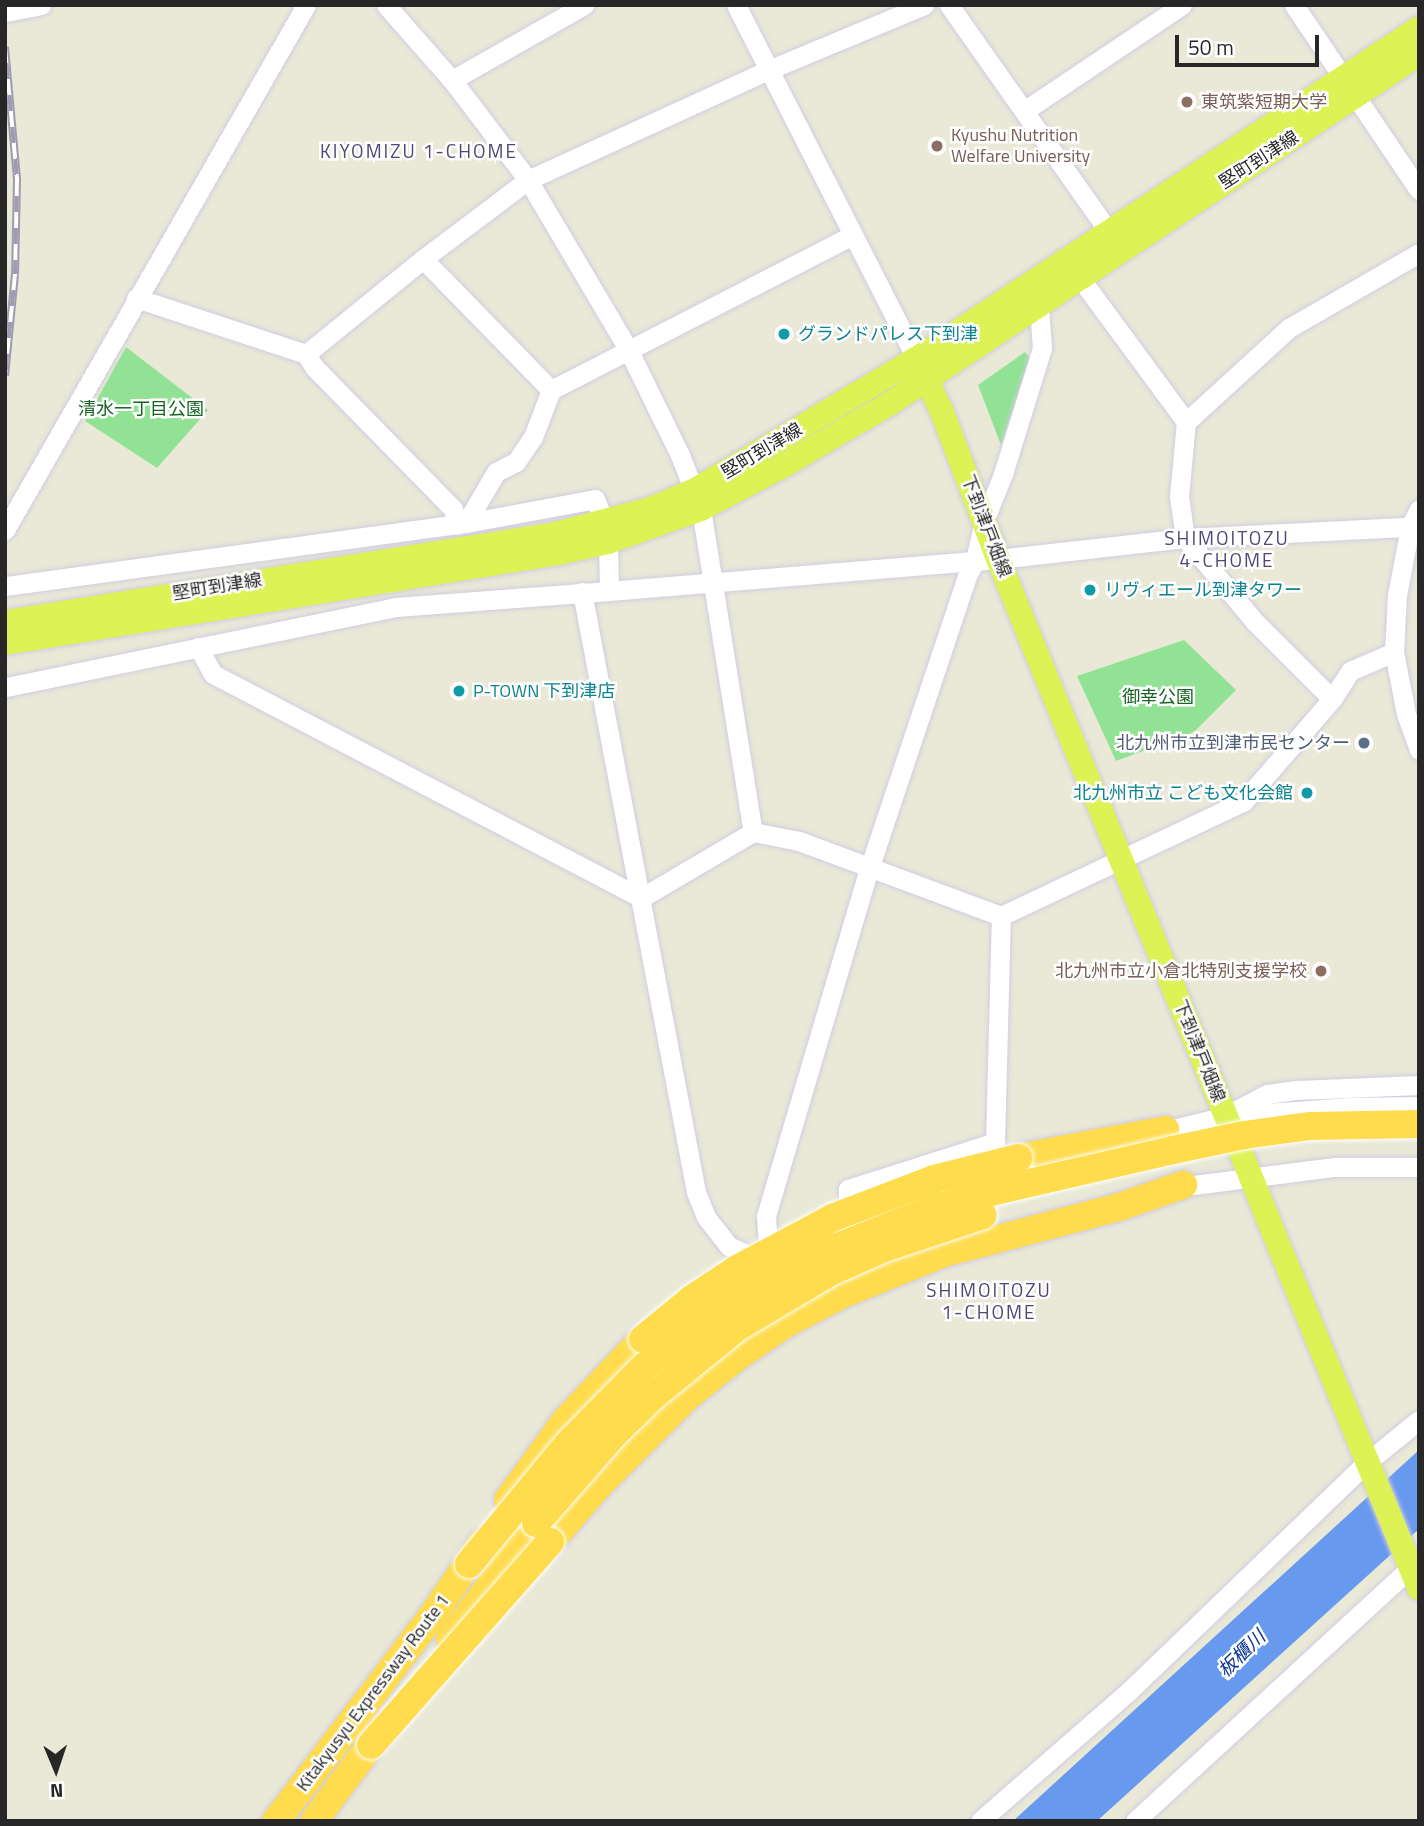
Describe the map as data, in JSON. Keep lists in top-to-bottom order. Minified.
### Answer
{"streets":{"highway":["Kitakyusyu Expressway Route 1"],"main road":["堅町到津線","下到津戸畑線"]},"crossings":[["堅町到津線","下到津戸畑線"]],"districts":["KIYOMIZU 1-CHOME","SHIMOITOZU 4-CHOME","SHIMOITOZU 1-CHOME"],"water":["板櫃川"],"parks":["清水一丁目公園","御幸公園"],"places":["東筑紫短期大学","Kyushu Nutrition Welfare University","グランドパレス下到津","リヴィエール到津タワー","P-TOWN 下到津店","北九州市立到津市民センター","北九州市立 こども文化会館","北九州市立小倉北特別支援学校"],"scale_bar":"50 m","north":"bottom"}
